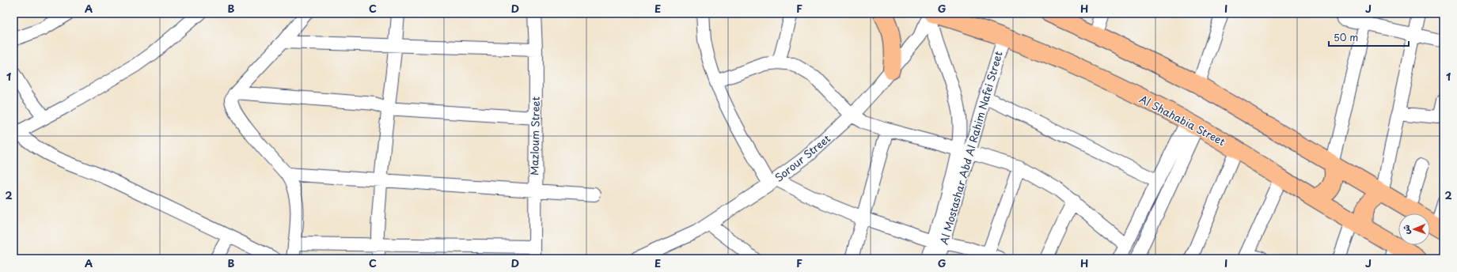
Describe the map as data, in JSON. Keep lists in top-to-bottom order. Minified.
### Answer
{"streets":{"highway":["Al Shahabia Street"],"street":["Mazloum Street","Al Mostashar Abd Al Rahim Nafei Street","Sorour Street"]},"crossings":[["Al Shahabia Street","Al Mostashar Abd Al Rahim Nafei Street"],["Al Shahabia Street","Sorour Street"],["Al Mostashar Abd Al Rahim Nafei Street","Sorour Street"]],"scale_bar":"50 m","north":"left","grid":{"columns":["A","B","C","D","E","F","G","H","I","J"],"rows":["1","2"]}}
